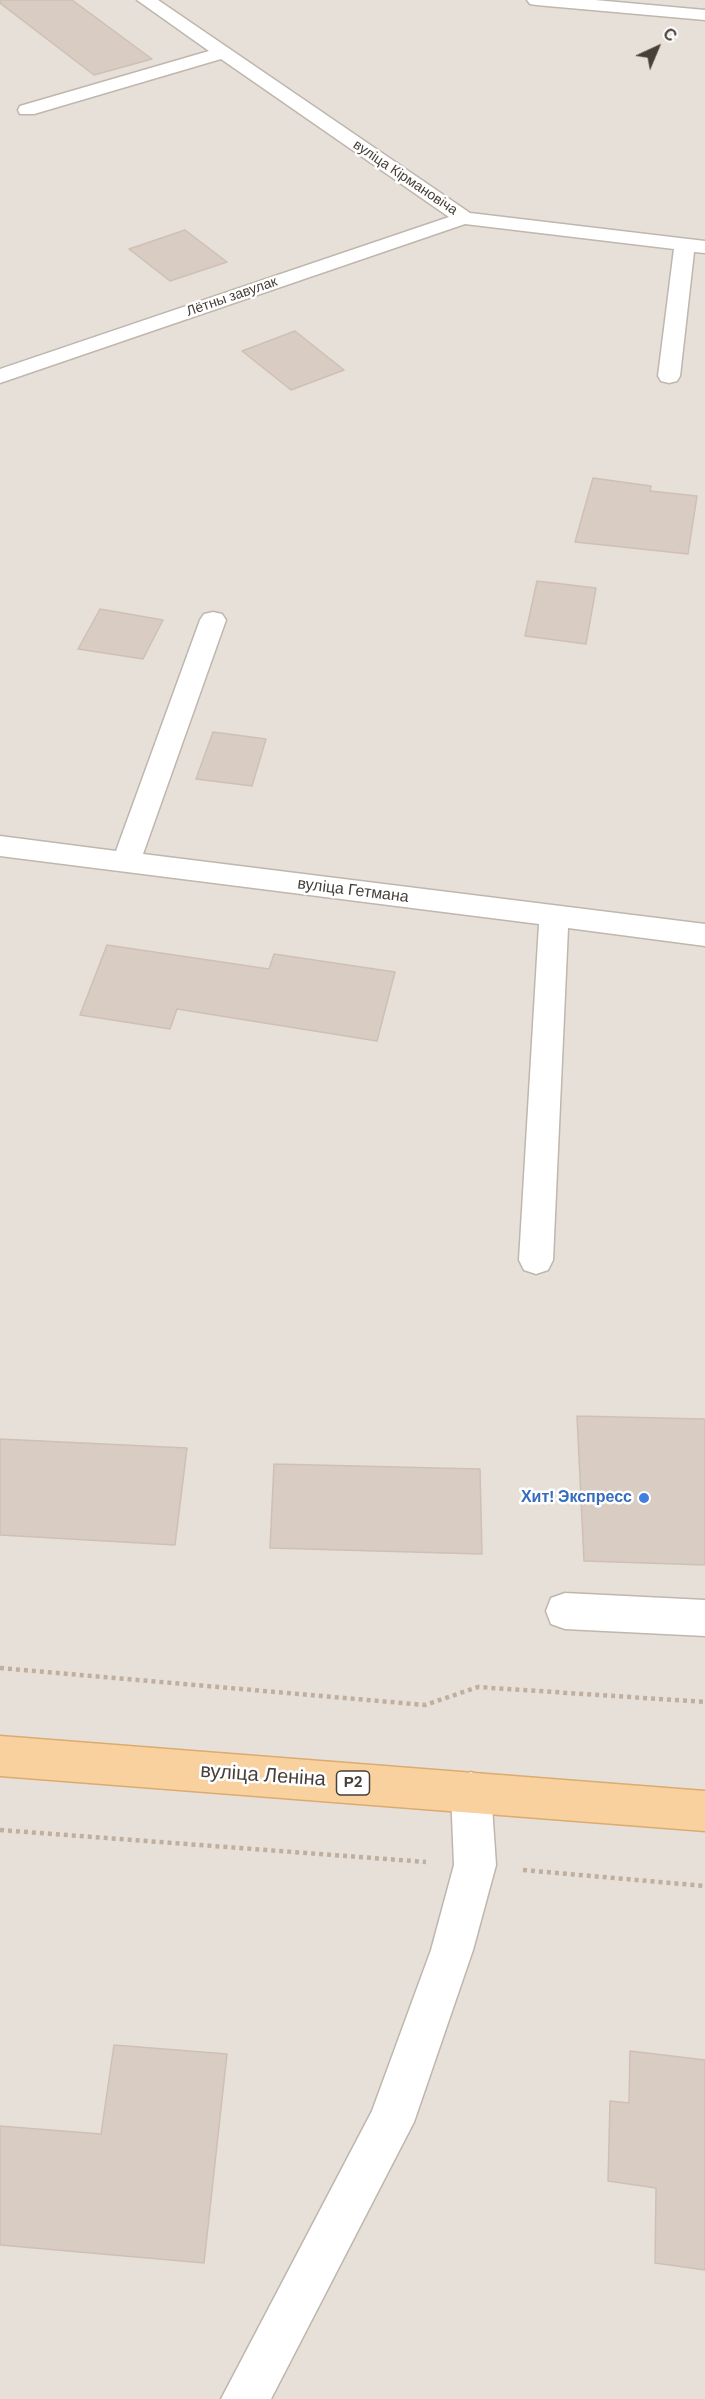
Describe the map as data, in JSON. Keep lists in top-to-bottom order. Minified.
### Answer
{"streets":{"main road":["вуліца Леніна","Р2"],"street":["вуліца Кірмановіча","Лётны завулак","вуліца Гетмана"]},"crossings":[["вуліца Кірмановіча","Лётны завулак"]],"places":["Хит! Экспресс"],"north":"top right"}
